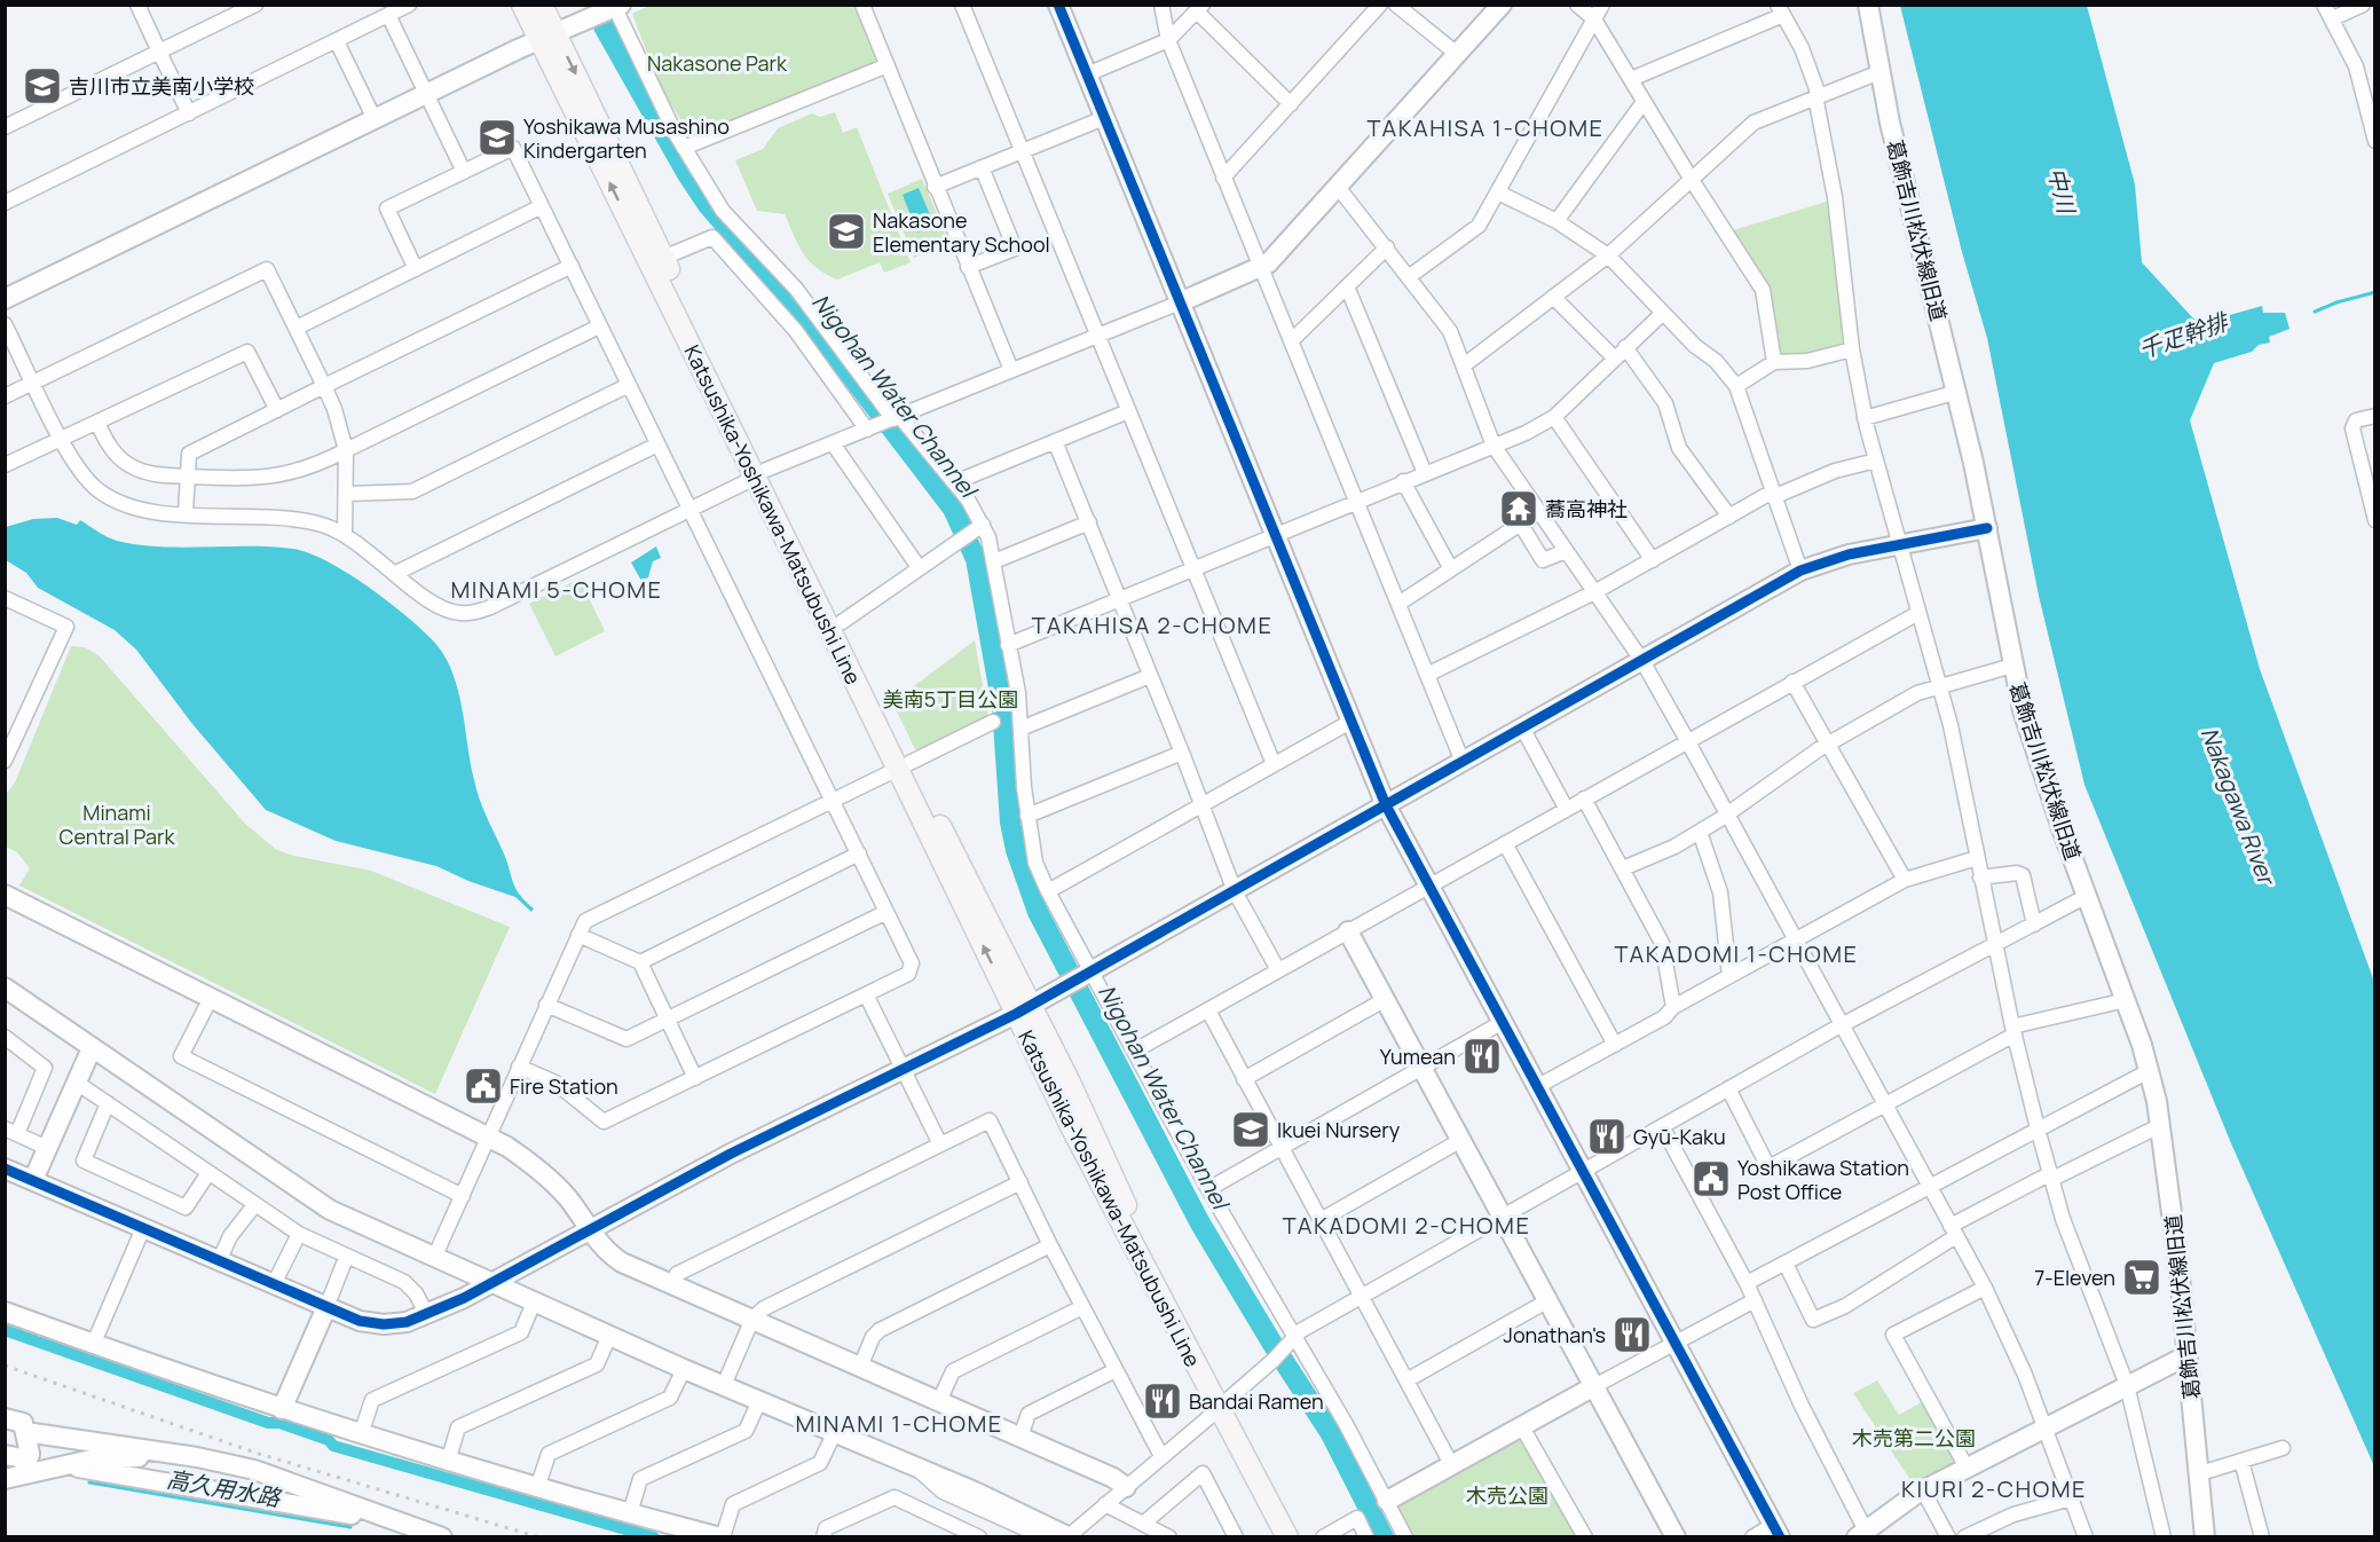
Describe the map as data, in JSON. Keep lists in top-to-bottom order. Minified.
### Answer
{"streets":{"main road":["Katsushika-Yoshikawa-Matsubushi Line"],"street":["葛飾吉川松伏線旧道"]},"districts":["TAKAHISA 1-CHOME","MINAMI 5-CHOME","TAKAHISA 2-CHOME","TAKADOMI 1-CHOME","TAKADOMI 2-CHOME","MINAMI 1-CHOME","KIURI 2-CHOME"],"water":["中川","千疋幹排","Nigohan Water Channel","Nakagawa River","高久用水路"],"parks":["Nakasone Park","美南5丁目公園","Minami Central Park","木売第二公園","木売公園"],"places":{"school or university":["吉川市立美南小学校","Yoshikawa Musashino Kindergarten","Nakasone Elementary School","Ikuei Nursery"],"temple":["蕎高神社"],"restaurant":["Yumean","Gyū-Kaku","Jonathan's","Bandai Ramen"],"public building":["Fire Station","Yoshikawa Station Post Office"],"supermarket":["7-Eleven"]}}
